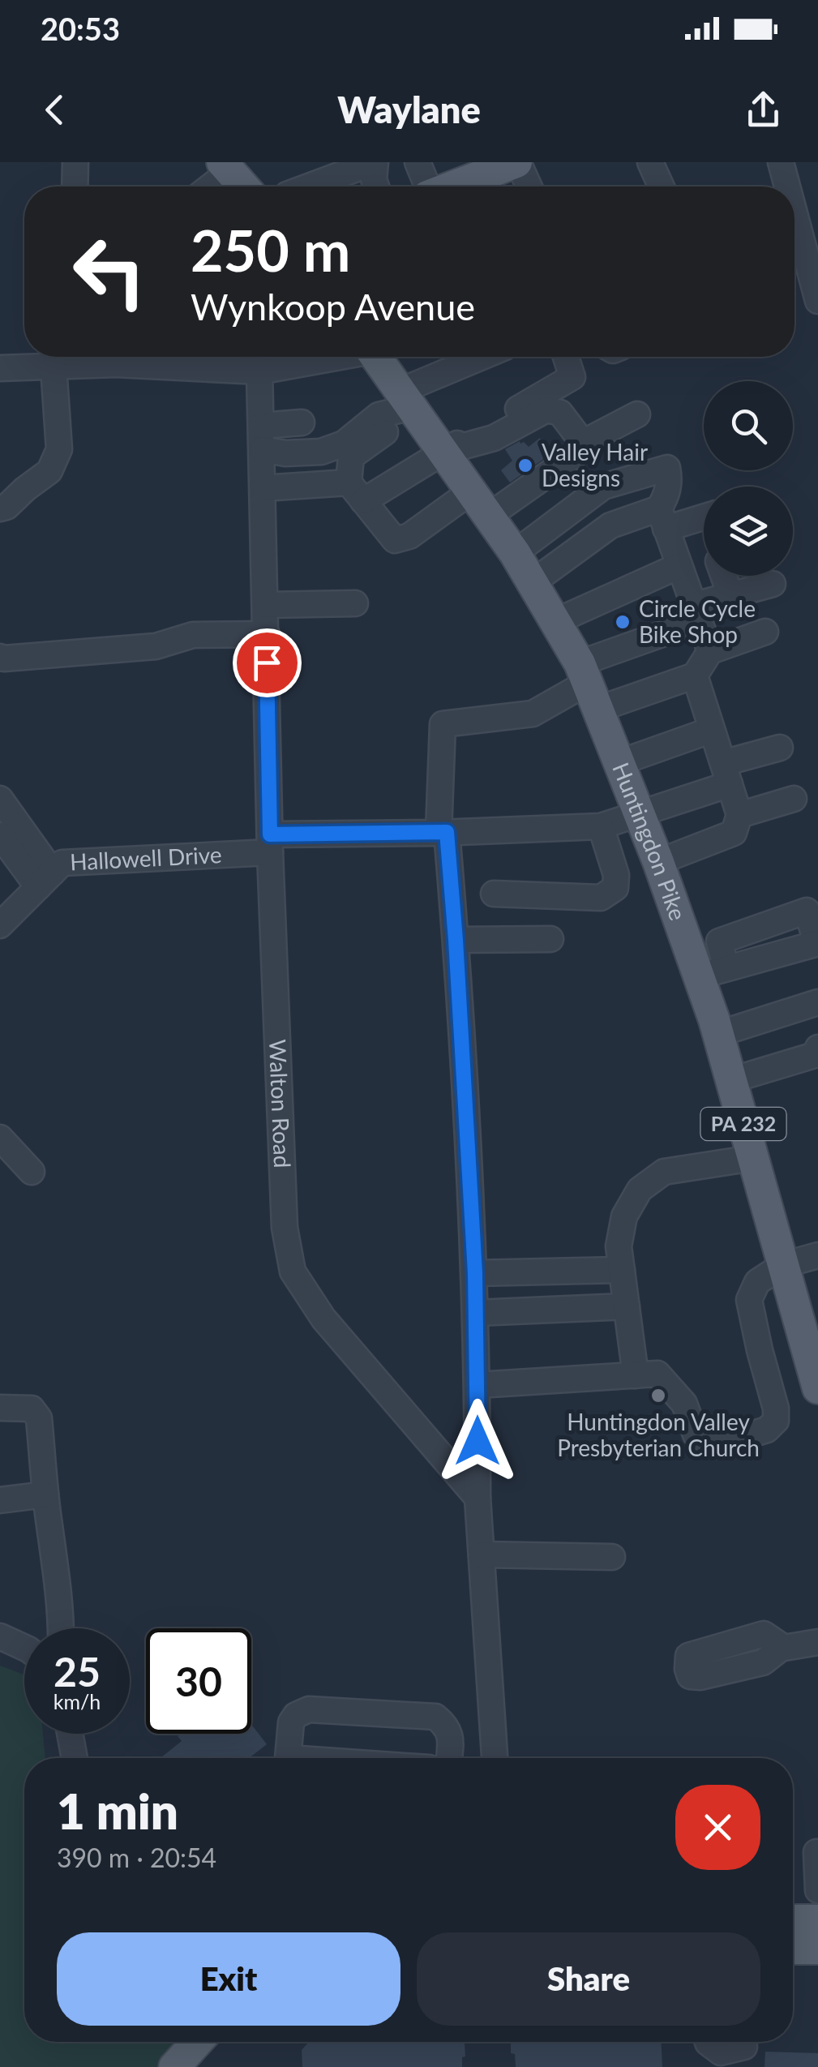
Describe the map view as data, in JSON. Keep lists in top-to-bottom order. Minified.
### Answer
{"streets":{"main road":["Huntingdon Pike","PA 232"],"street":["Hallowell Drive","Walton Road"]},"crossings":[["Huntingdon Pike","Hallowell Drive"],["Hallowell Drive","Walton Road"]],"places":["Valley Hair Designs","Circle Cycle Bike Shop","Huntingdon Valley Presbyterian Church"],"page":{"status":"20:53","header":"Waylane","turn":["250 m","Wynkoop Avenue"],"speed":"25 km/h","limit":"30","heading":["1 min","390 m · 20:54"],"buttons":["Exit","Share"]}}
